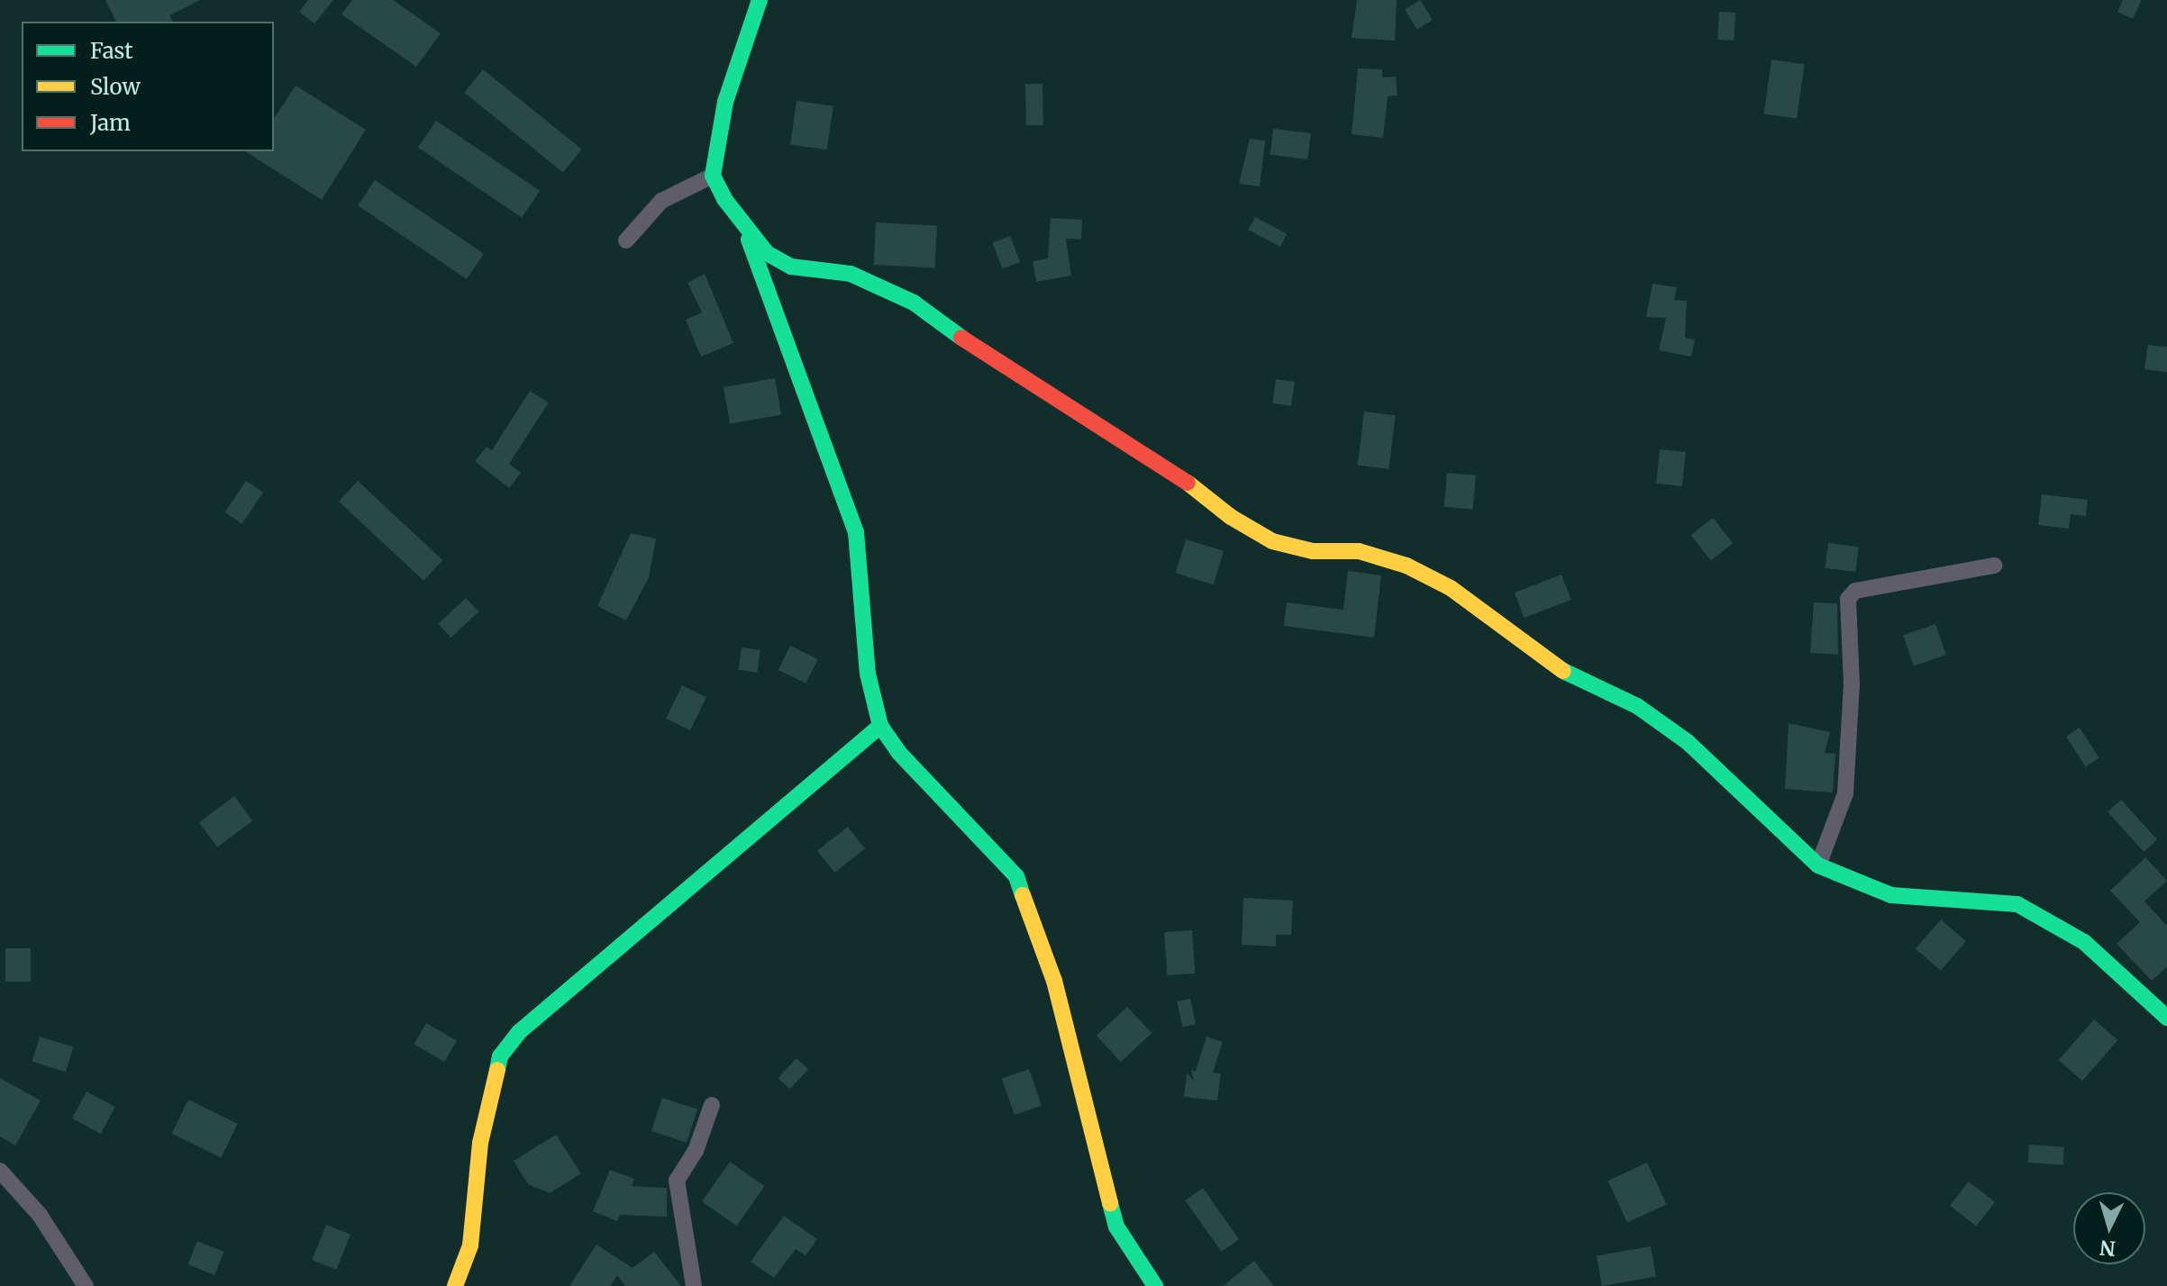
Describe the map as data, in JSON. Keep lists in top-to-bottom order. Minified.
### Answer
{"legend":["Fast","Slow","Jam"],"north":"bottom"}
